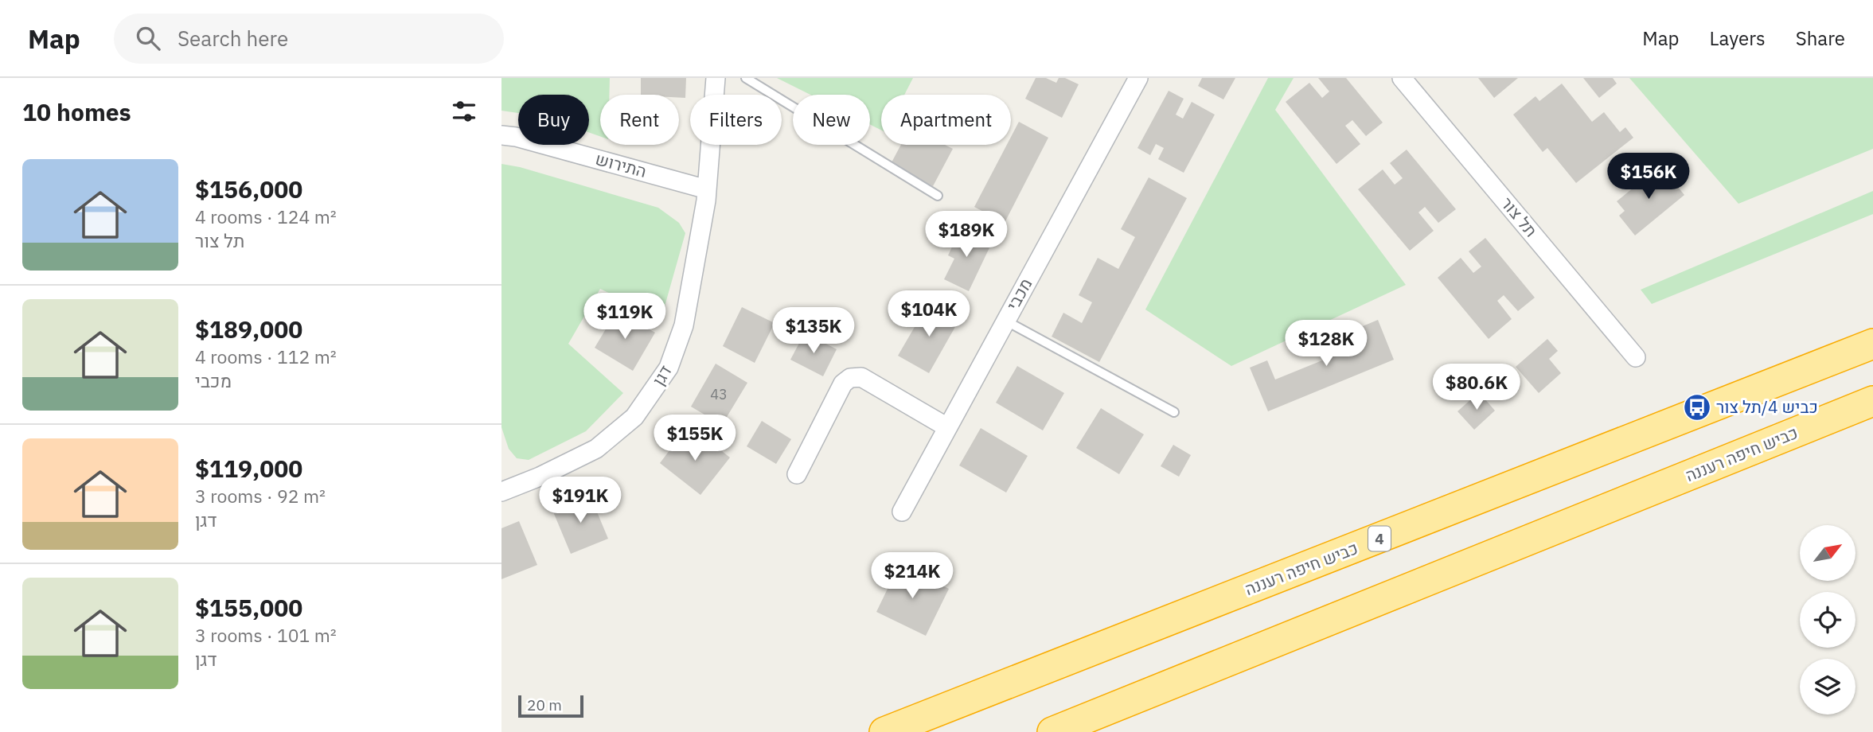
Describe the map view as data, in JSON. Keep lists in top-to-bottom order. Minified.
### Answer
{"streets":{"highway":["כביש חיפה רעננה","4"],"street":["התירוש","תל צור","מכבי","דגן"]},"crossings":[["התירוש","דגן"]],"places":{"bus stop":["כביש 4/תל צור"]},"house_numbers":["43"],"scale_bar":"20 m","north":"top right","page":{"header":"Map","search":"Search here","nav":["Map","Layers","Share"],"heading":"10 homes","chip":["Buy","Rent","Filters","New","Apartment"],"list":[{"name":"$156,000","note":"4 rooms · 124 m² · תל צור"},{"name":"$189,000","note":"4 rooms · 112 m² · מכבי"},{"name":"$119,000","note":"3 rooms · 92 m² · דגן"},{"name":"$155,000","note":"3 rooms · 101 m² · דגן"}],"price":["$156K","$189K","$104K","$119K","$135K","$128K","$80.6K","$155K","$191K","$214K"],"scale":"20 m"}}
